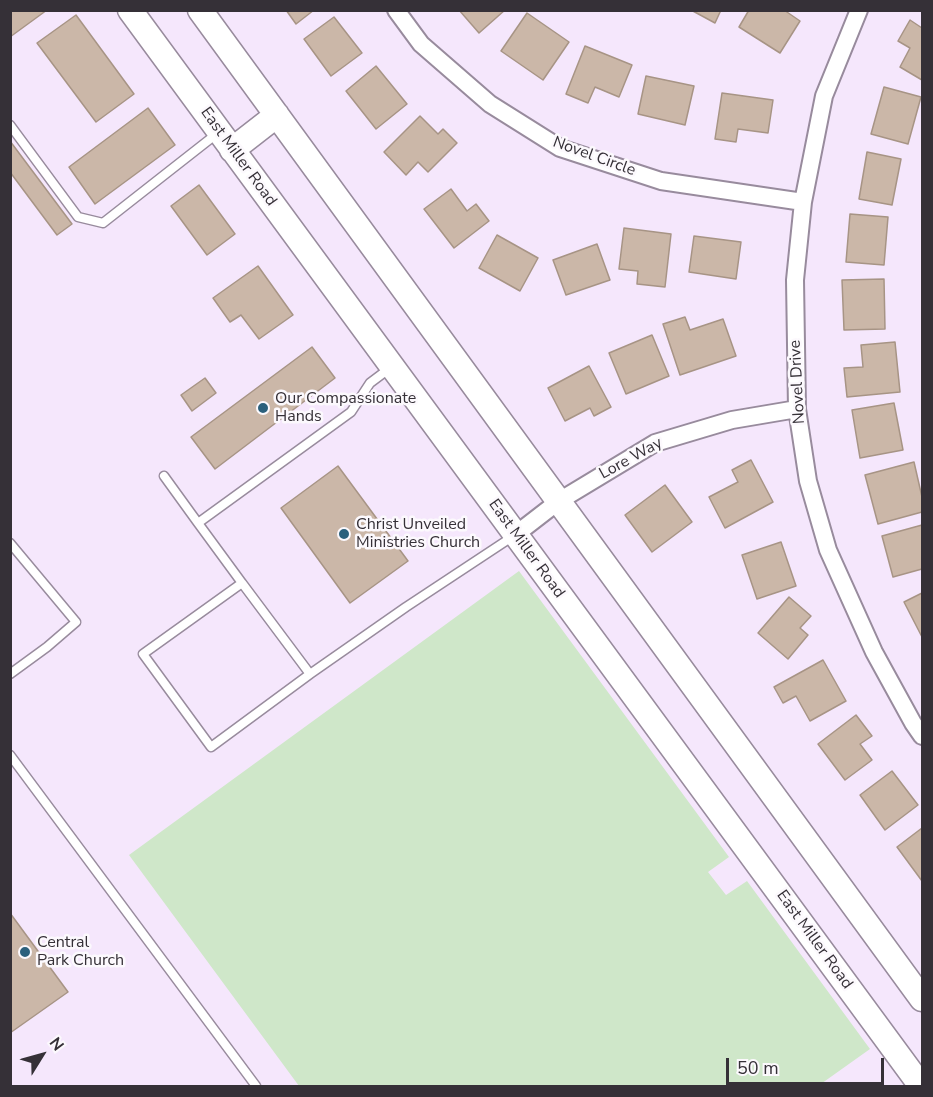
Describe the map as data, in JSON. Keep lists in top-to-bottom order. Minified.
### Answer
{"streets":{"main road":["East Miller Road"],"street":["Novel Circle","Novel Drive","Lore Way"]},"crossings":[["East Miller Road","Lore Way"],["Novel Circle","Novel Drive"],["Novel Drive","Lore Way"]],"places":["Our Compassionate Hands","Christ Unveiled Ministries Church","Central Park Church"],"scale_bar":"50 m","north":"top right"}
